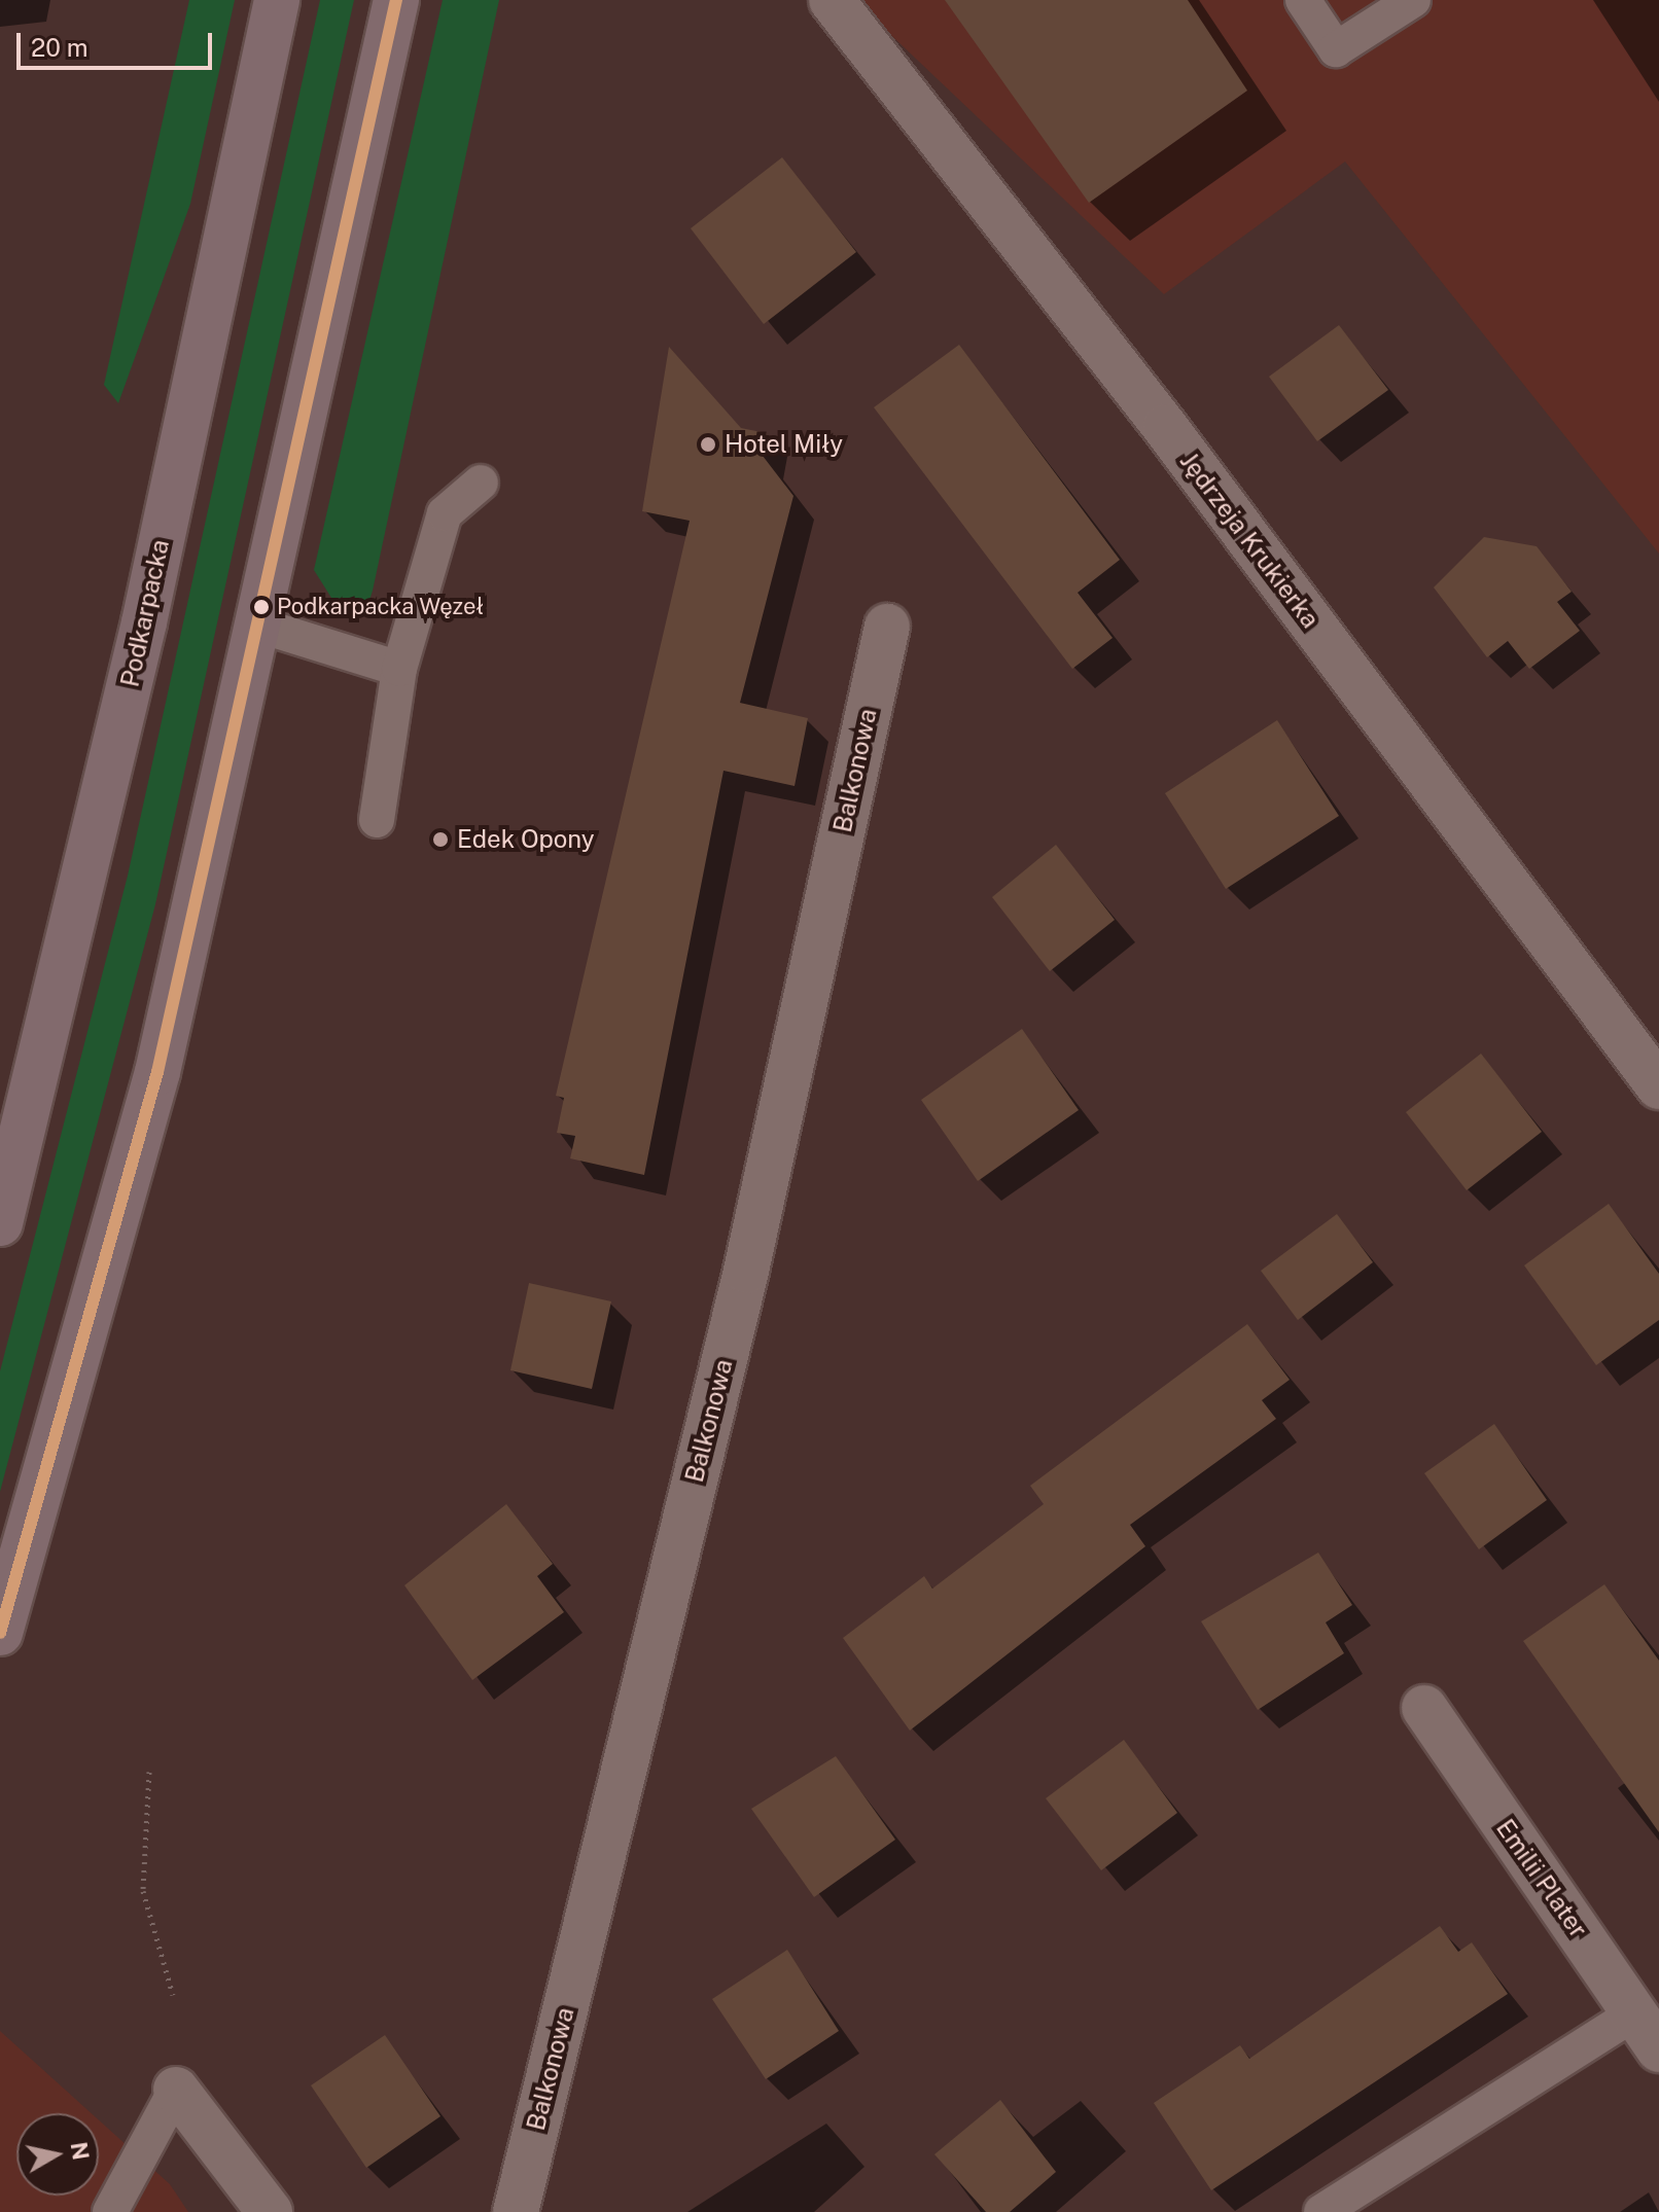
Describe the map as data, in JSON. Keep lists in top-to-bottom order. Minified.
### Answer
{"streets":{"main road":["Podkarpacka"],"street":["Jędrzeja Krukierka","Balkonowa","Emilii Plater"]},"places":["Hotel Miły","Podkarpacka Węzeł","Edek Opony"],"scale_bar":"20 m","north":"right"}
